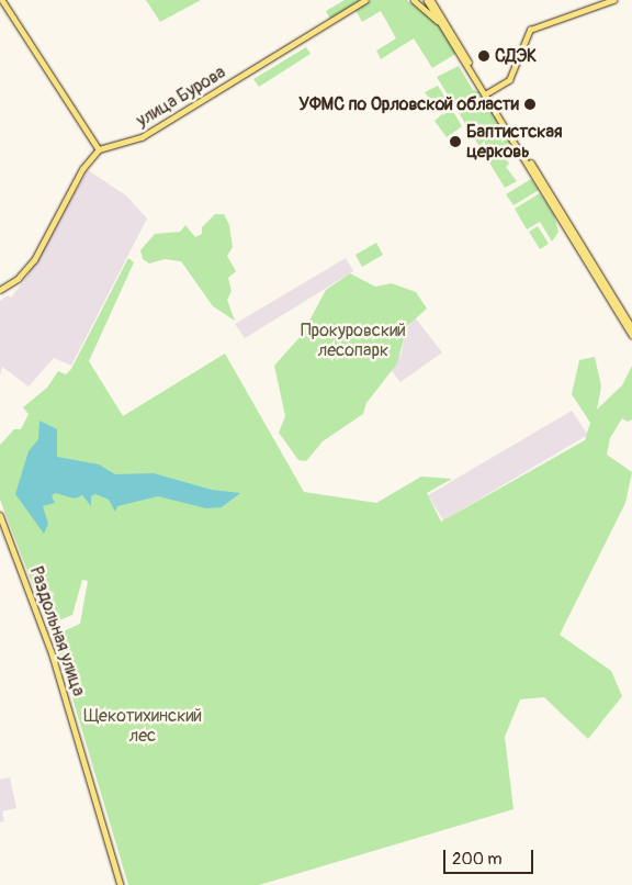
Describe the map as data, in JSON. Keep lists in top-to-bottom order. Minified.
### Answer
{"streets":{"main road":["улица Бурова","Раздольная улица"]},"parks":["Прокуровский лесопарк","Щекотихинский лес"],"places":["СДЭК","УФМС по Орловской области","Баптистская церковь"],"scale_bar":"200 m"}
